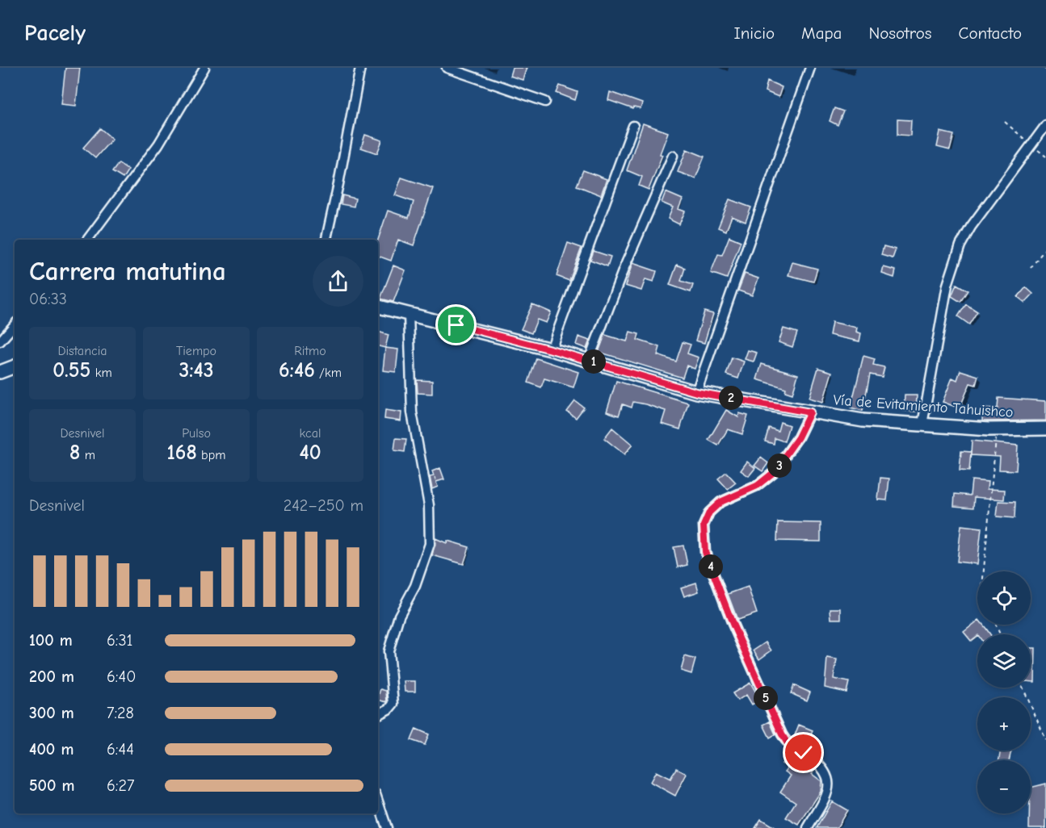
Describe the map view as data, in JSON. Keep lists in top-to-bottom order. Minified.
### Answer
{"streets":{"main road":["Vía de Evitamiento Tahuishco"]},"page":{"header":"Pacely","nav":["Inicio","Mapa","Nosotros","Contacto"],"heading":["Carrera matutina","06:33"],"stats":[["Distancia","0.55 km"],["Tiempo","3:43"],["Ritmo","6:46 /km"],["Desnivel","8 m"],["Pulso","168 bpm"],["kcal","40"]],"pins":["1","2","3","4","5"],"chart":["Desnivel","242–250 m"],"map_buttons":["+","−"],"list":[{"name":"100 m","note":"6:31"},{"name":"200 m","note":"6:40"},{"name":"300 m","note":"7:28"},{"name":"400 m","note":"6:44"},{"name":"500 m","note":"6:27"}]}}
